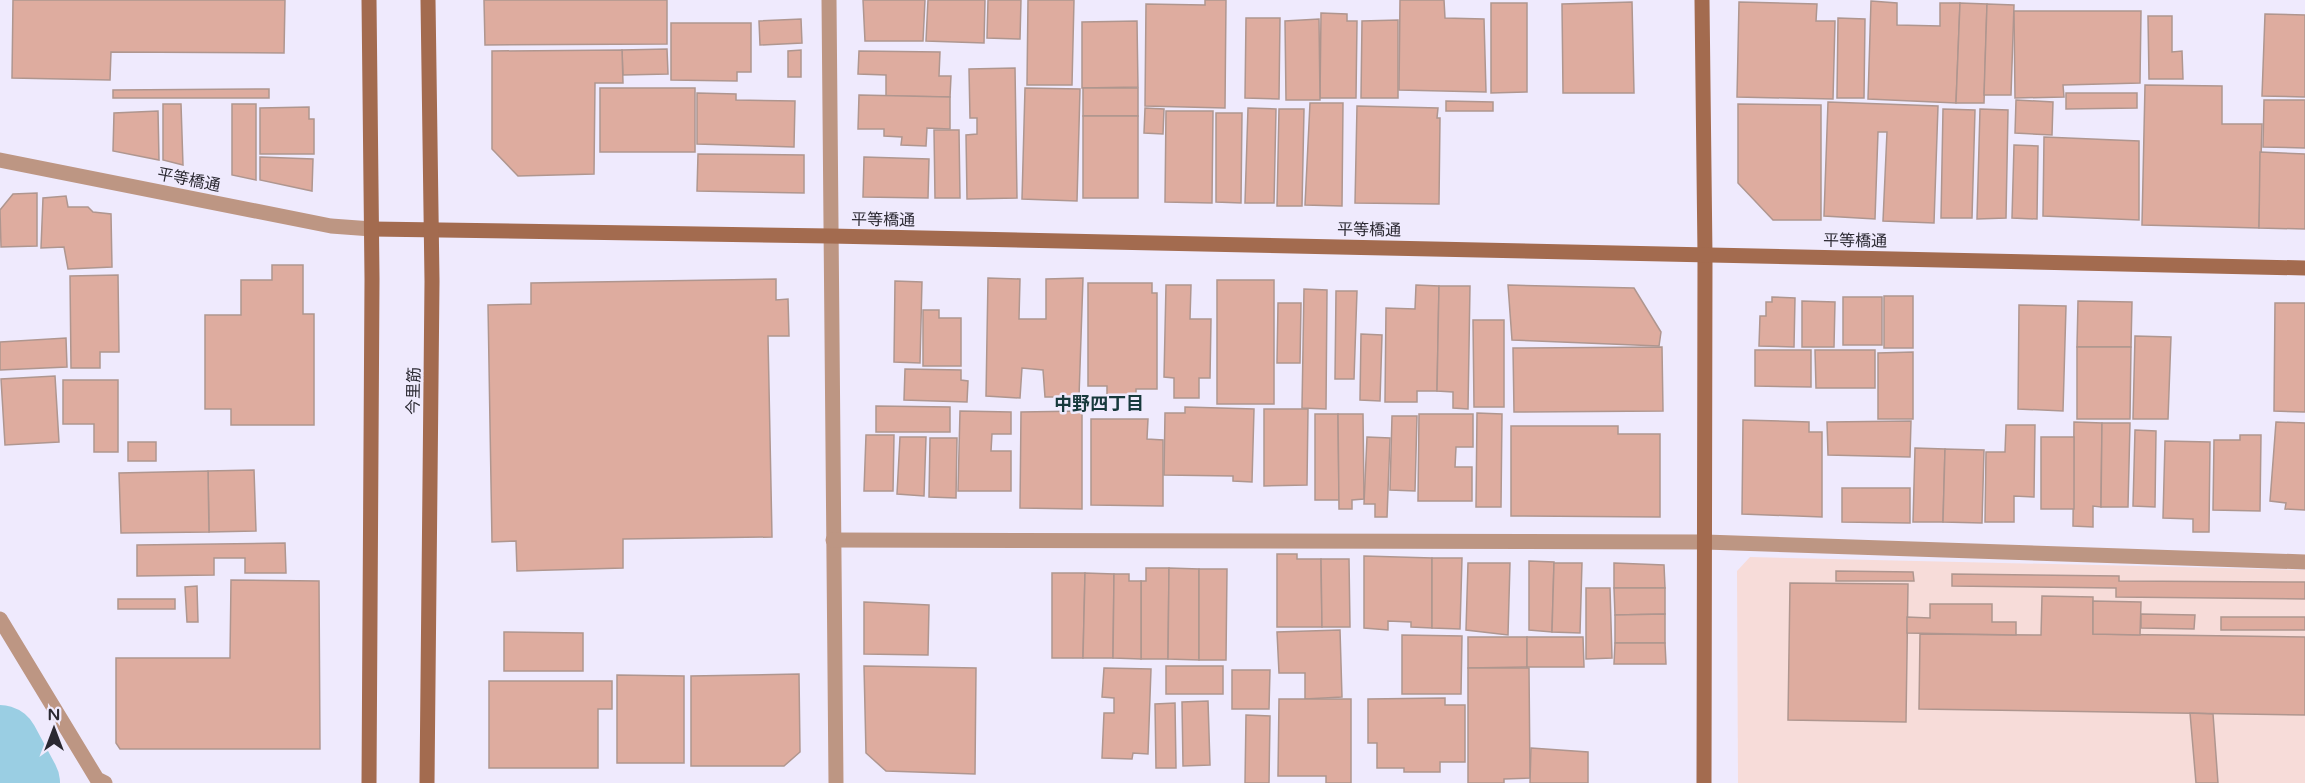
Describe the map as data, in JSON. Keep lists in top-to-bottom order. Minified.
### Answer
{"streets":{"street":["平等橋通","今里筋"]},"crossings":[["平等橋通","今里筋"]],"districts":["中野四丁目"],"north":"top"}
